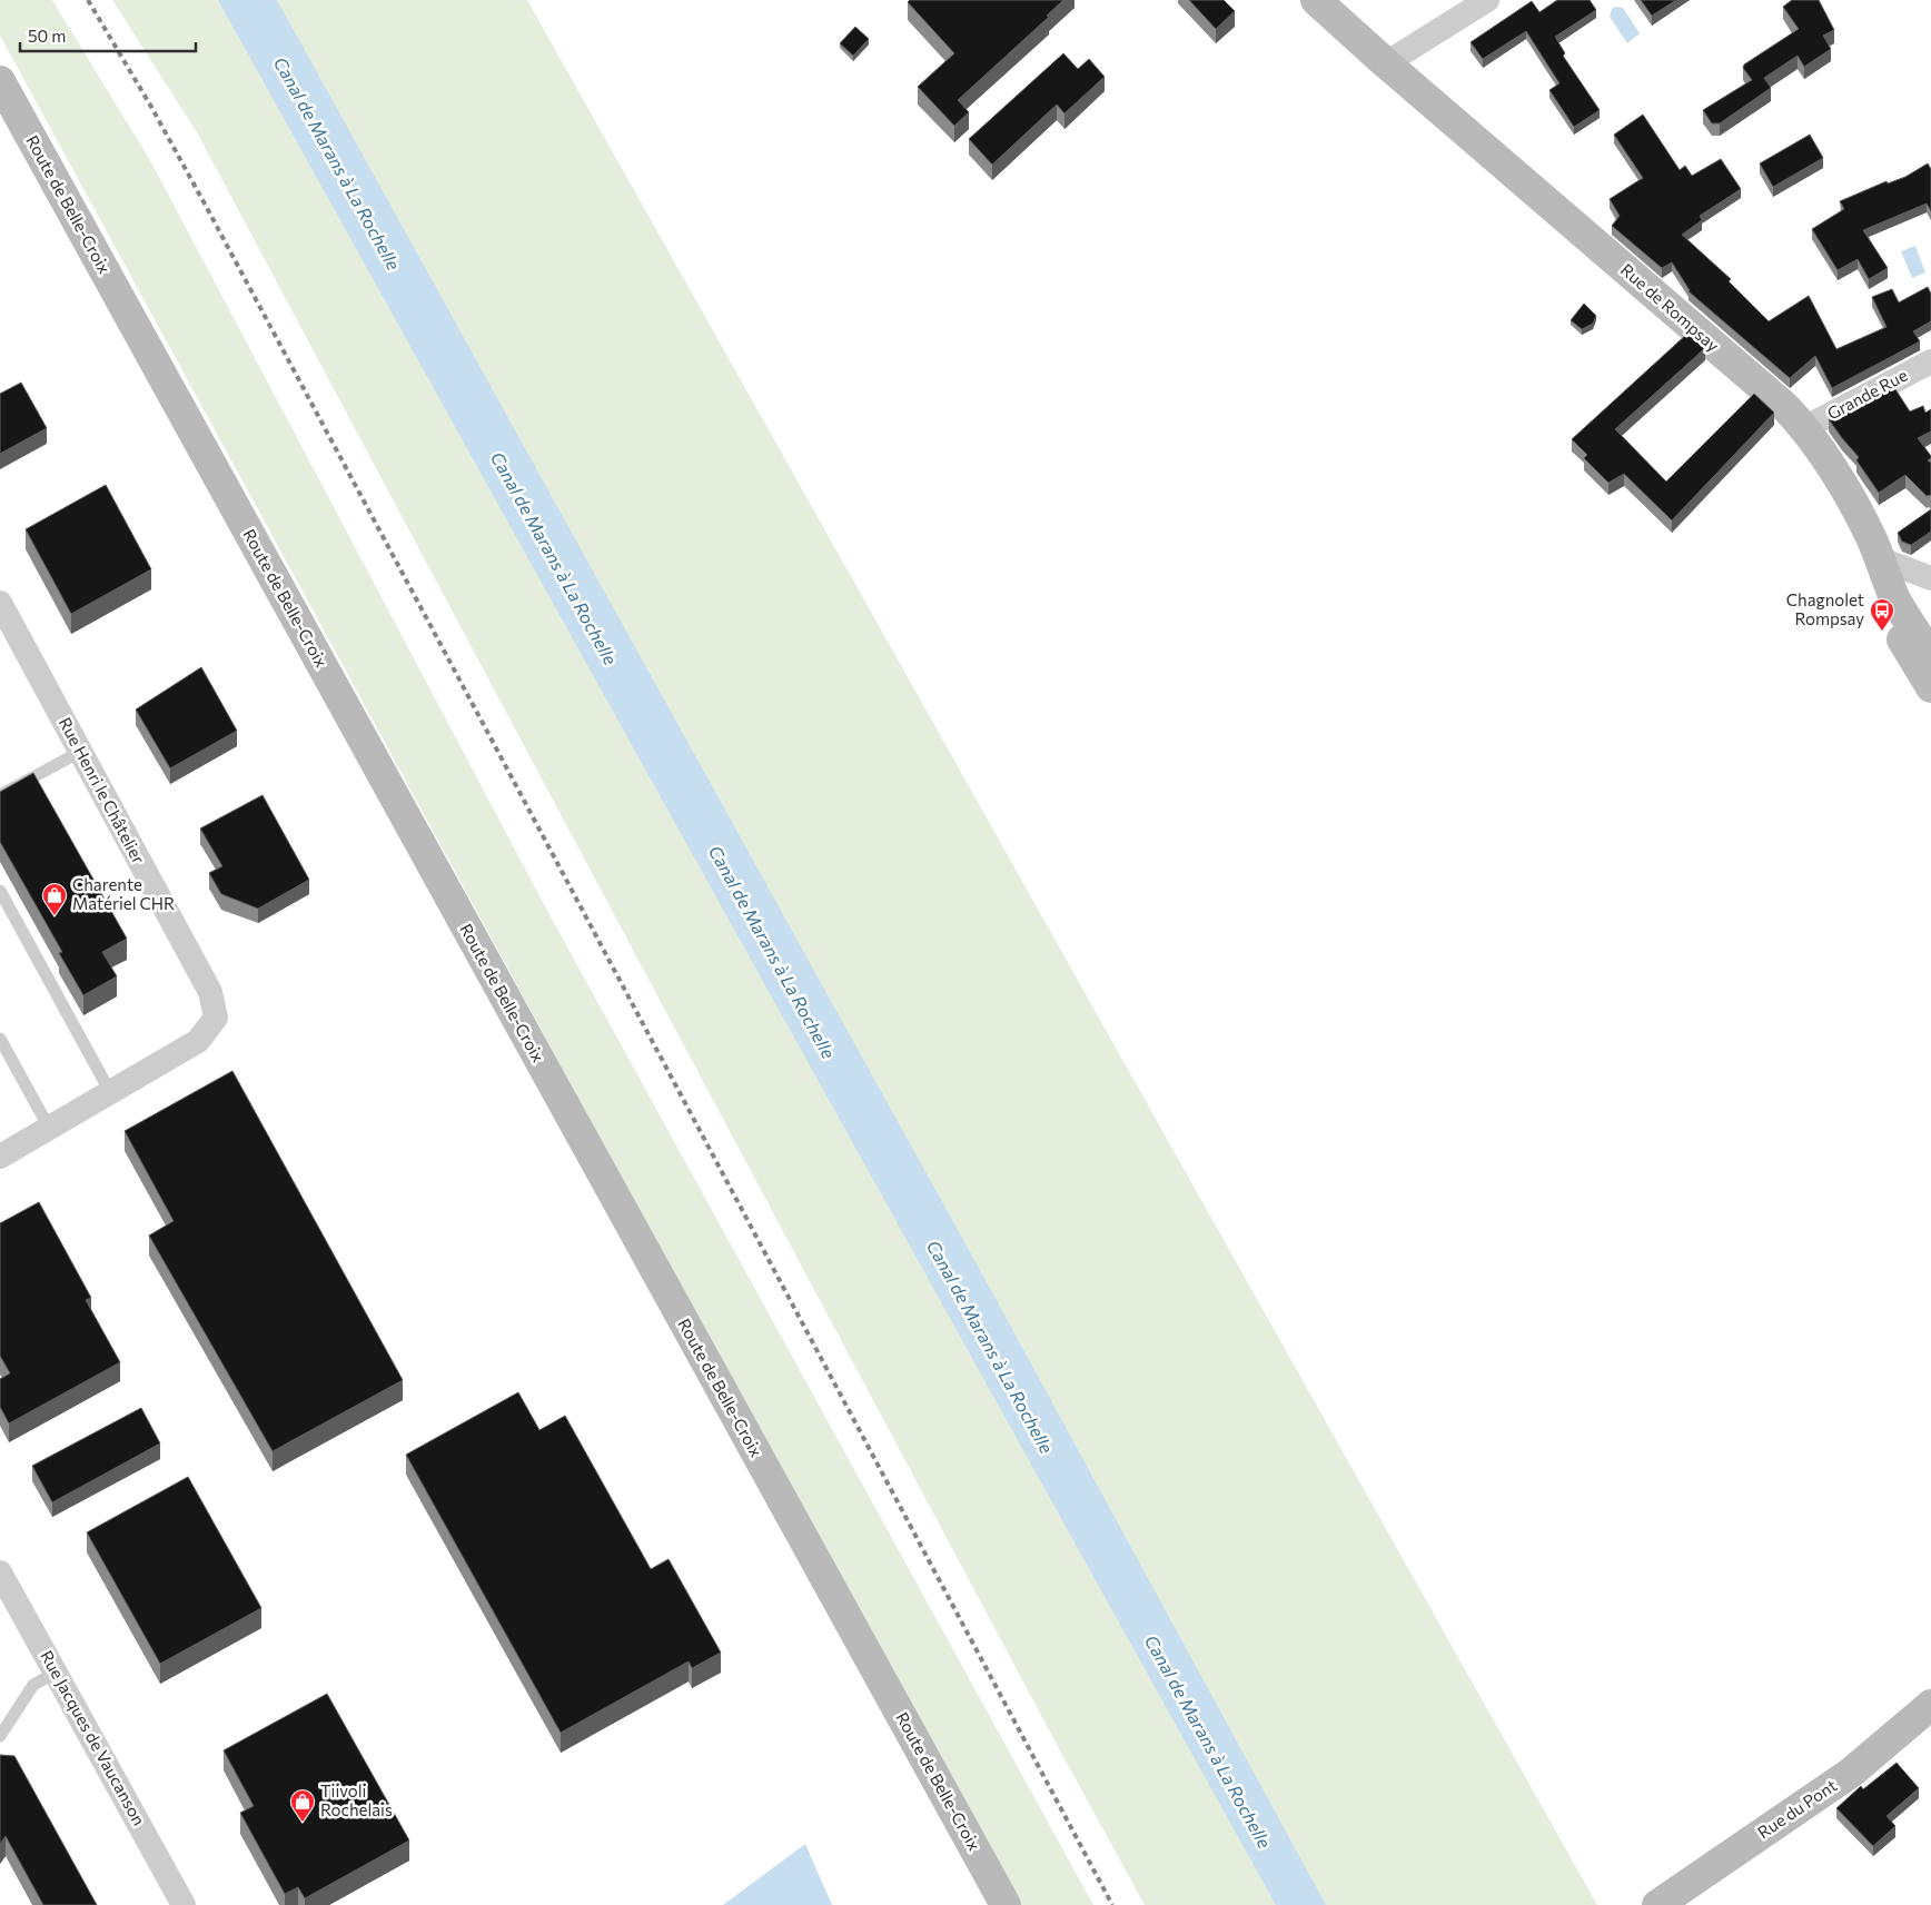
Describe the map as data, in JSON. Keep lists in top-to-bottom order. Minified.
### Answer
{"streets":{"street":["Route de Belle-Croix","Rue de Rompsay","Grande Rue","Rue Henri le Châtelier","Rue Jacques de Vaucanson","Rue du Pont"]},"crossings":[["Rue de Rompsay","Grande Rue"]],"water":["Canal de Marans à La Rochelle"],"places":{"bus stop":["Chagnolet Rompsay"],"shop":["Charente Matériel CHR","Tiivoli Rochelais"]},"scale_bar":"50 m"}
